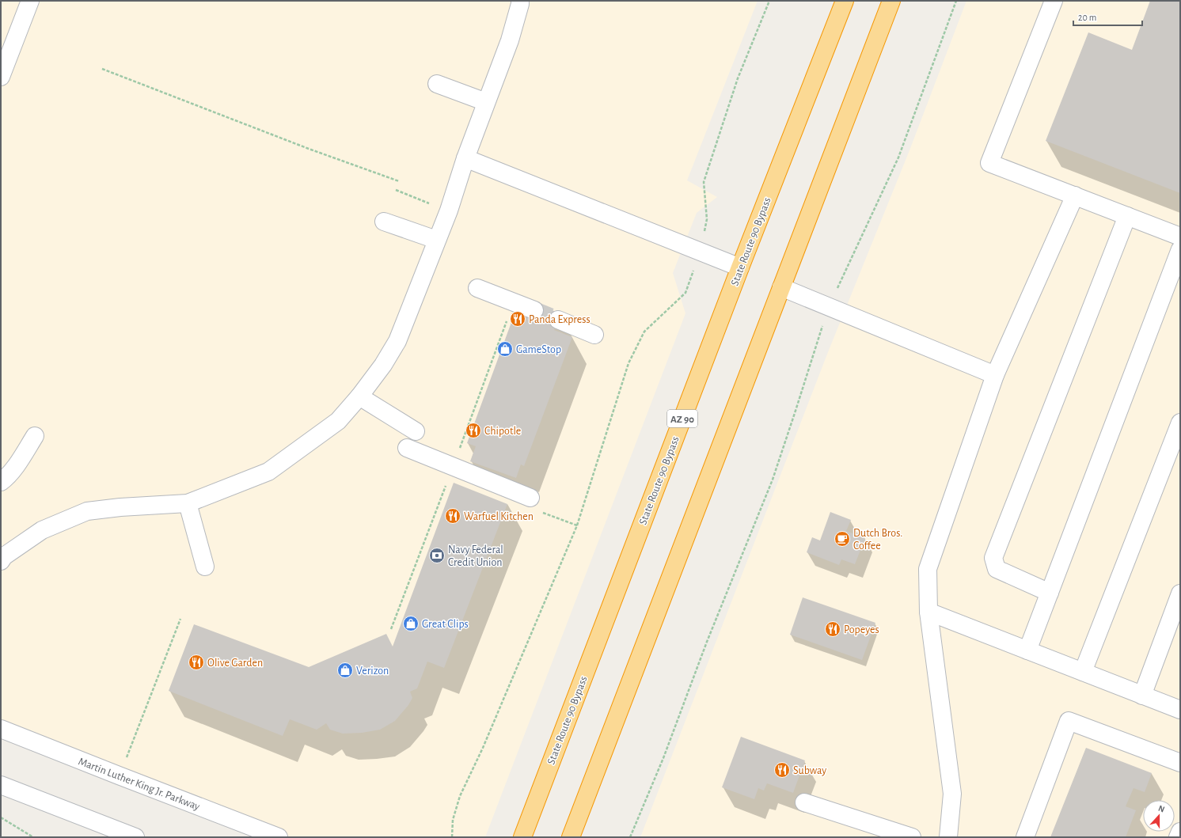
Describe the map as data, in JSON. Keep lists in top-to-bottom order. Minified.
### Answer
{"streets":{"highway":["State Route 90 Bypass","AZ 90"],"street":["Martin Luther King Jr. Parkway"]},"places":{"restaurant":["Panda Express","Chipotle","Warfuel Kitchen","Popeyes","Olive Garden","Subway"],"shop":["GameStop","Great Clips","Verizon"],"cafe":["Dutch Bros. Coffee"],"bank":["Navy Federal Credit Union"]},"scale_bar":"20 m","north":"top"}
